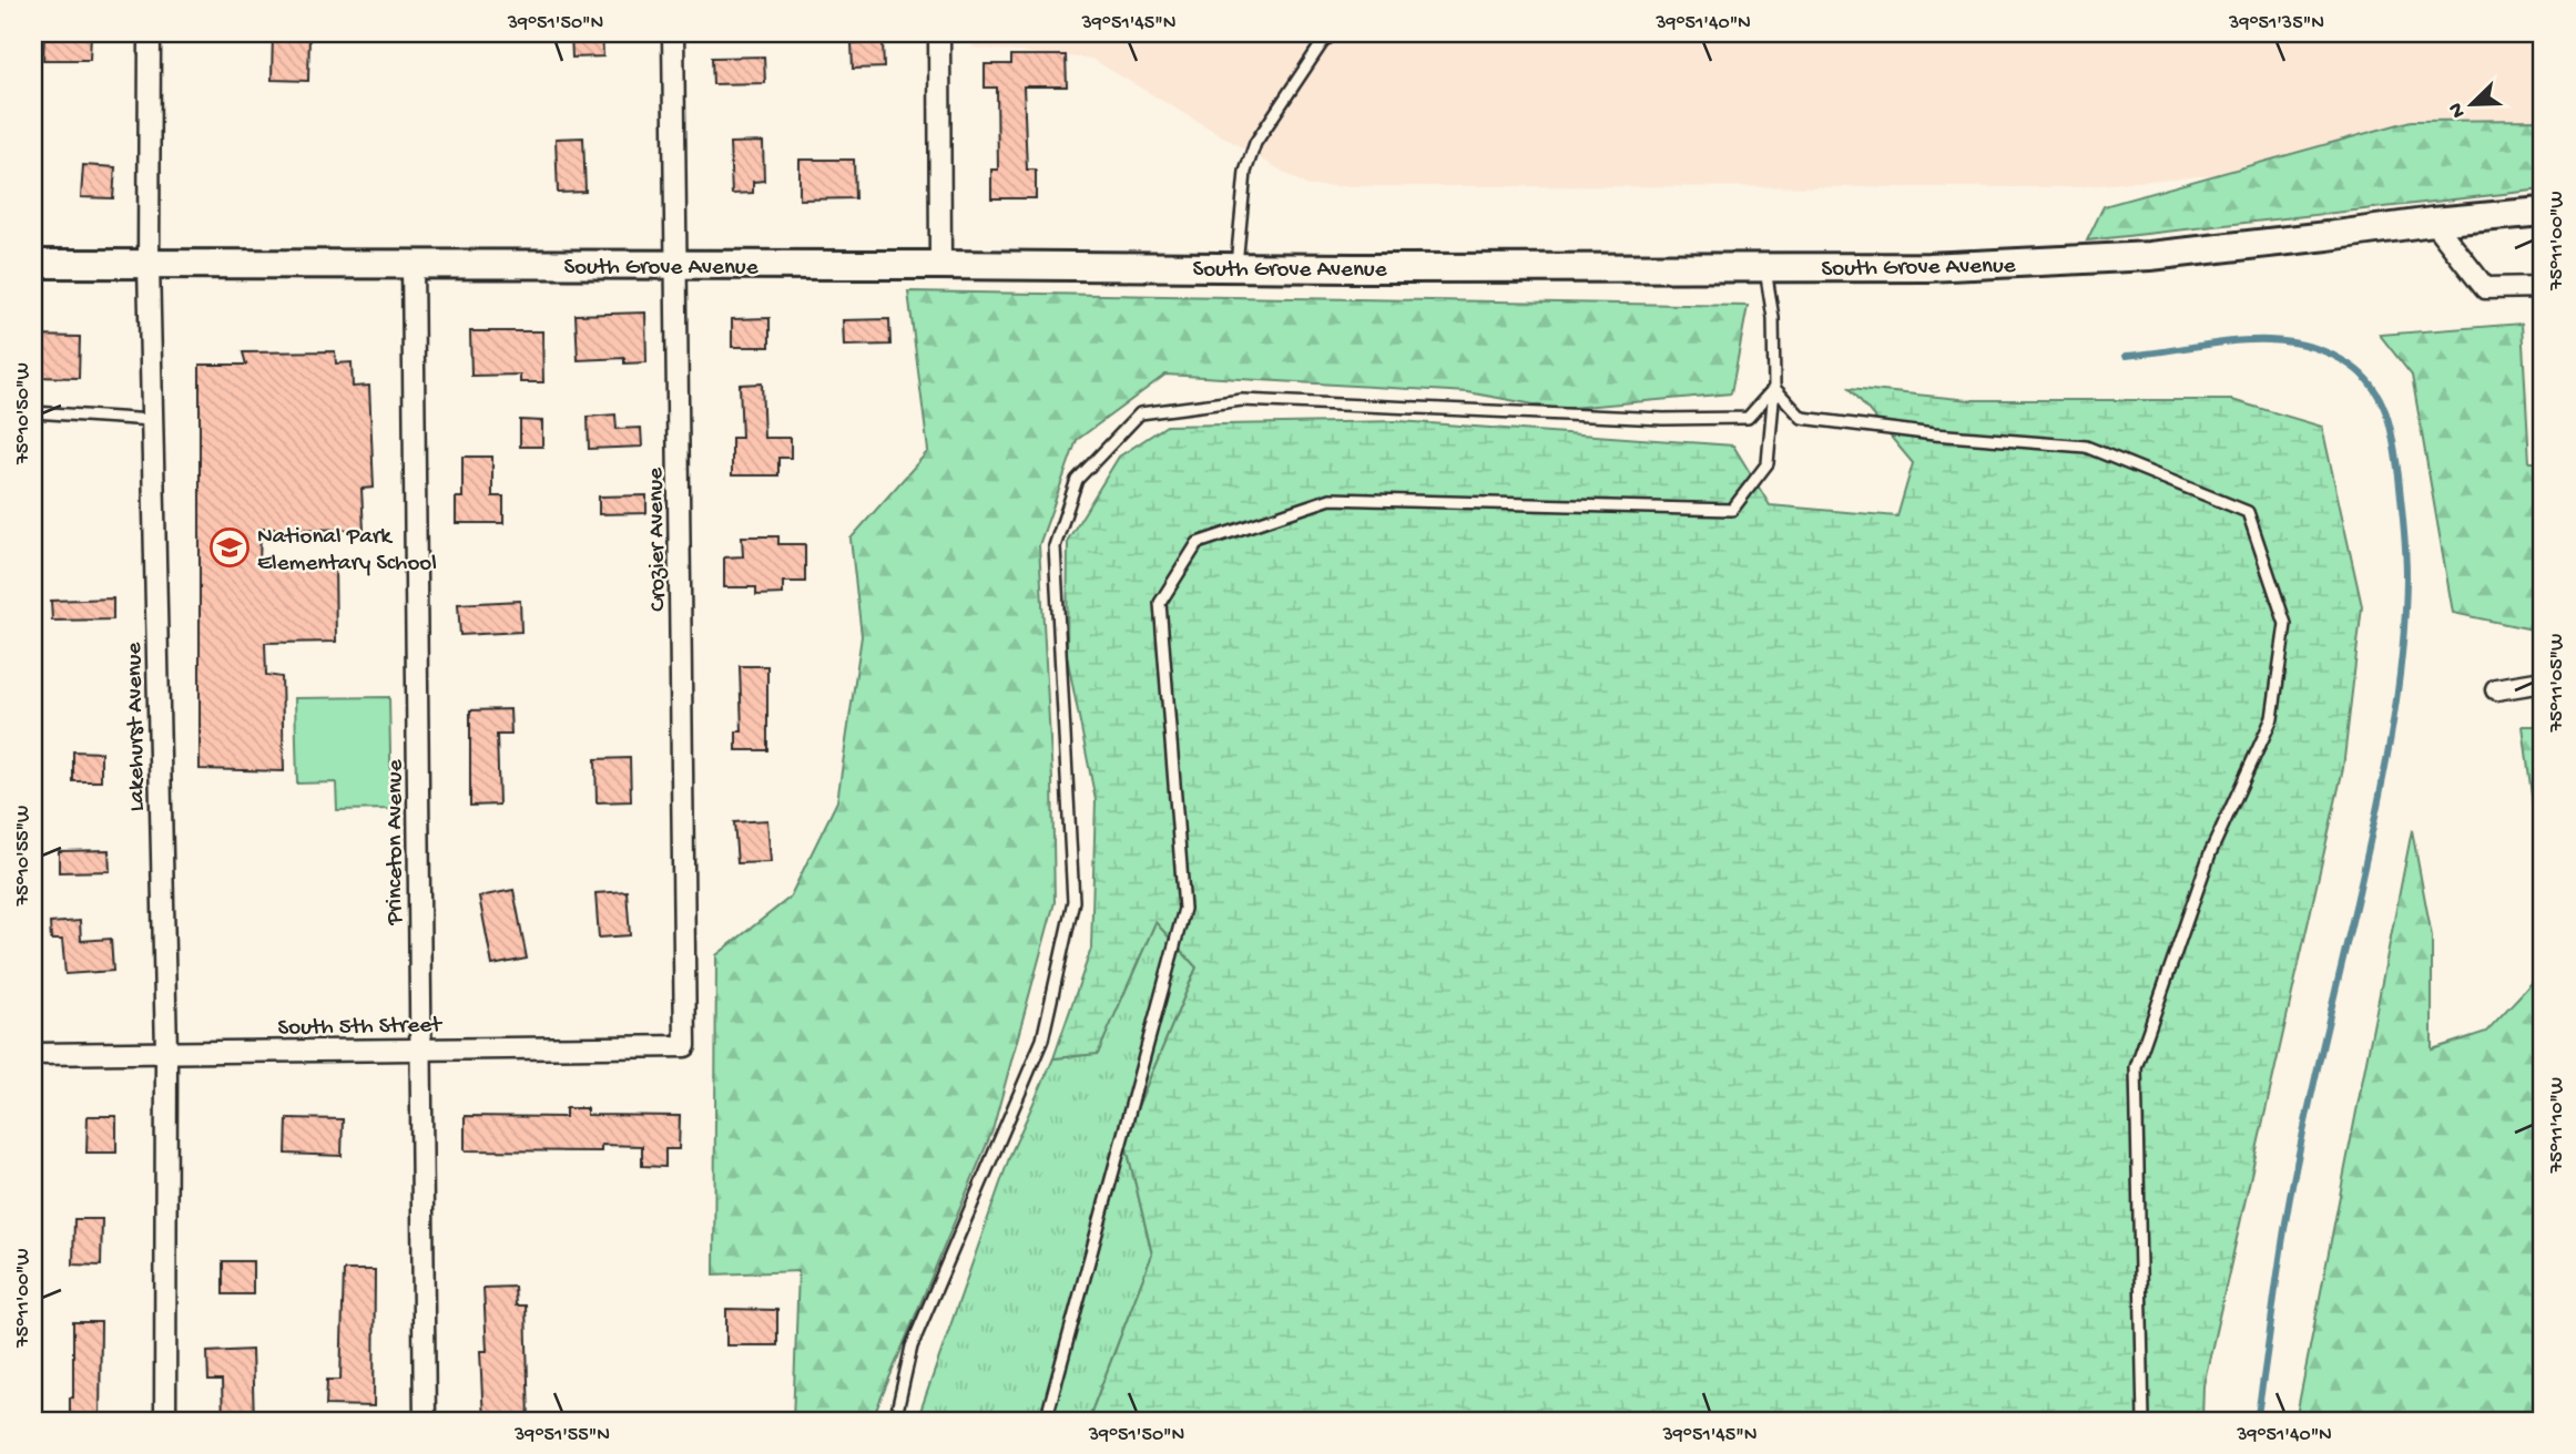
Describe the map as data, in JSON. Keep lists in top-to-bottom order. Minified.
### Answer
{"streets":{"main road":["South Grove Avenue"],"street":["Crozier Avenue","Lakehurst Avenue","Princeton Avenue","South 5th Street"]},"crossings":[["South Grove Avenue","Crozier Avenue"],["South Grove Avenue","Lakehurst Avenue"],["South Grove Avenue","Princeton Avenue"],["Crozier Avenue","South 5th Street"],["Lakehurst Avenue","South 5th Street"],["Princeton Avenue","South 5th Street"]],"places":{"school or university":["National Park Elementary School"]},"north":"bottom left","coordinates":["39°51'50\"N","39°51'45\"N","39°51'40\"N","39°51'35\"N","75°11'00\"W","75°10'50\"W","75°11'05\"W","75°10'55\"W","75°11'10\"W","39°51'55\"N"]}
